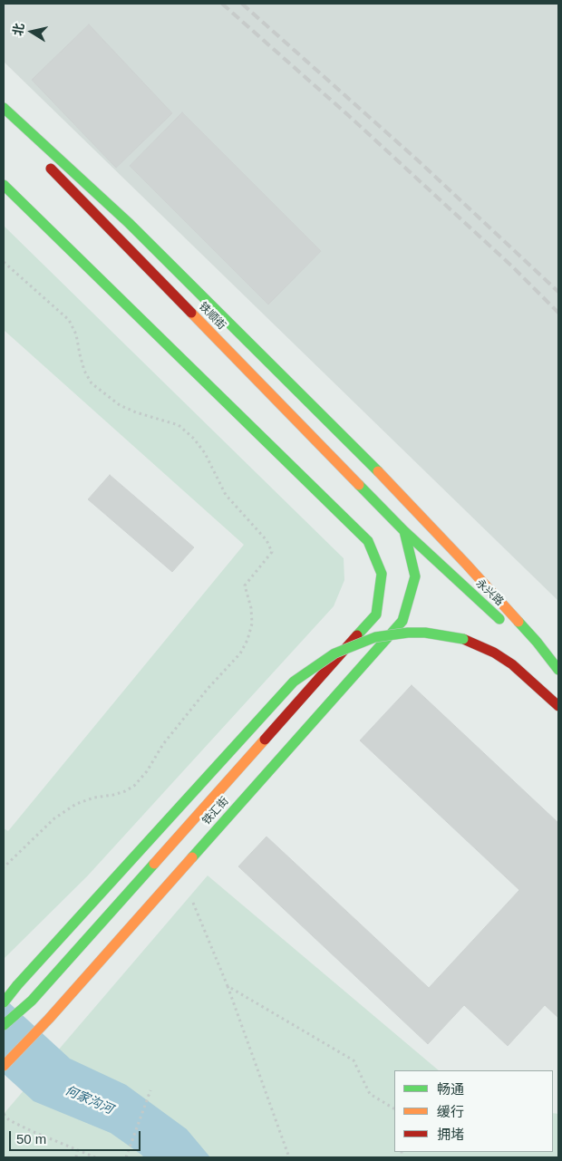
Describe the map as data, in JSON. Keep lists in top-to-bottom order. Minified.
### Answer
{"streets":{"main road":["铁顺街","永兴路","铁汇街"]},"crossings":[["铁顺街","永兴路"],["铁顺街","铁汇街"],["永兴路","铁汇街"]],"water":["何家沟河"],"legend":["畅通","缓行","拥堵"],"scale_bar":"50 m","north":"left"}
